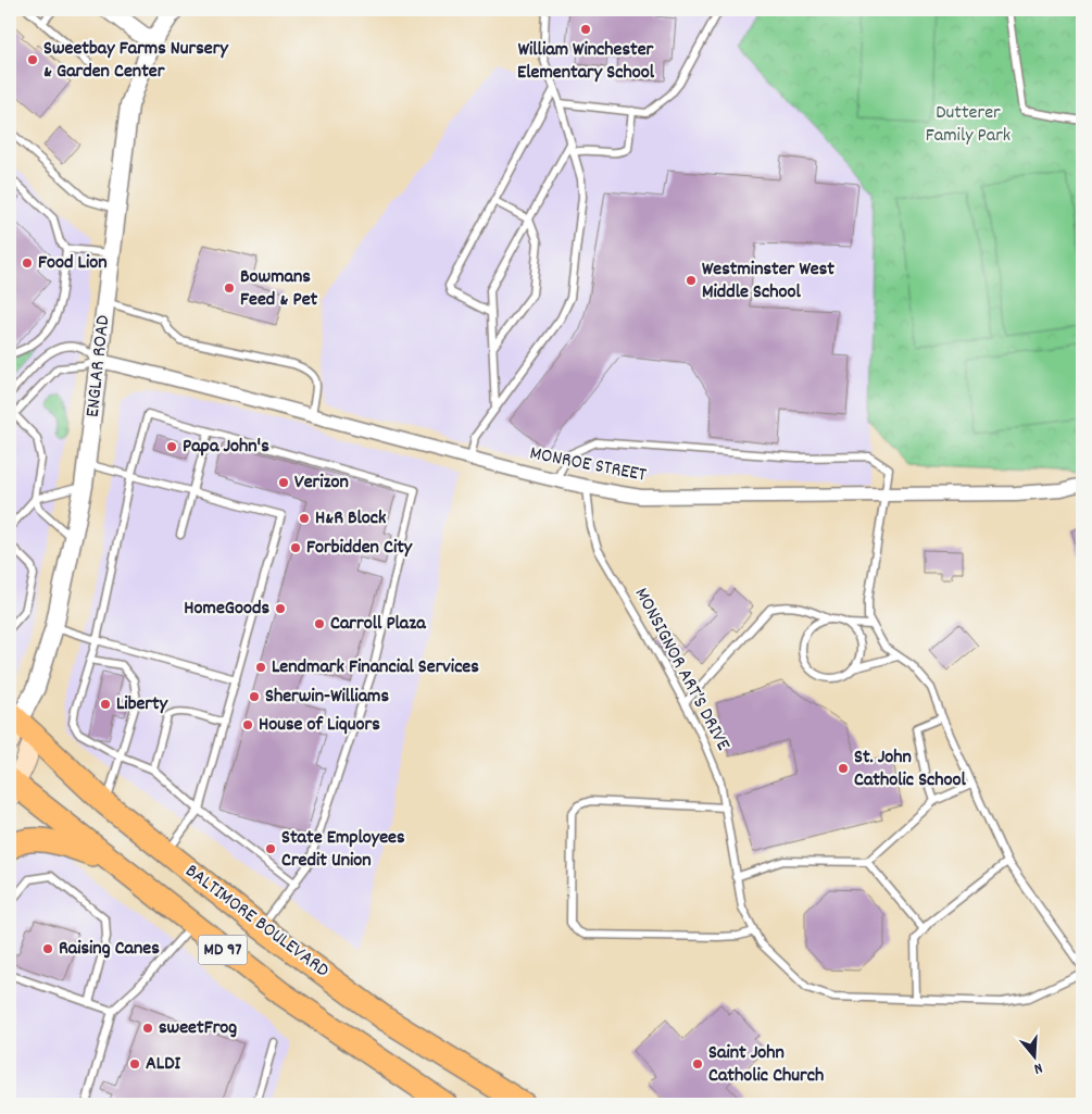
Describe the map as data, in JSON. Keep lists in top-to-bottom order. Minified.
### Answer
{"streets":{"highway":["BALTIMORE BOULEVARD","MD 97"],"main road":["ENGLAR ROAD"],"street":["MONROE STREET"],"lane":["MONSIGNOR ART’S DRIVE"]},"crossings":[["ENGLAR ROAD","MONROE STREET"],["ENGLAR ROAD","BALTIMORE BOULEVARD"],["ENGLAR ROAD","MD 97"],["MONROE STREET","MONSIGNOR ART’S DRIVE"]],"parks":["Dutterer Family Park"],"places":["William Winchester Elementary School","Sweetbay Farms Nursery & Garden Center","Food Lion","Westminster West Middle School","Bowmans Feed & Pet","Papa John's","Verizon","H&R Block","Forbidden City","HomeGoods","Carroll Plaza","Lendmark Financial Services","Sherwin-Williams","Liberty","House of Liquors","St. John Catholic School","State Employees Credit Union","Raising Canes","sweetFrog","ALDI","Saint John Catholic Church"],"north":"bottom"}
